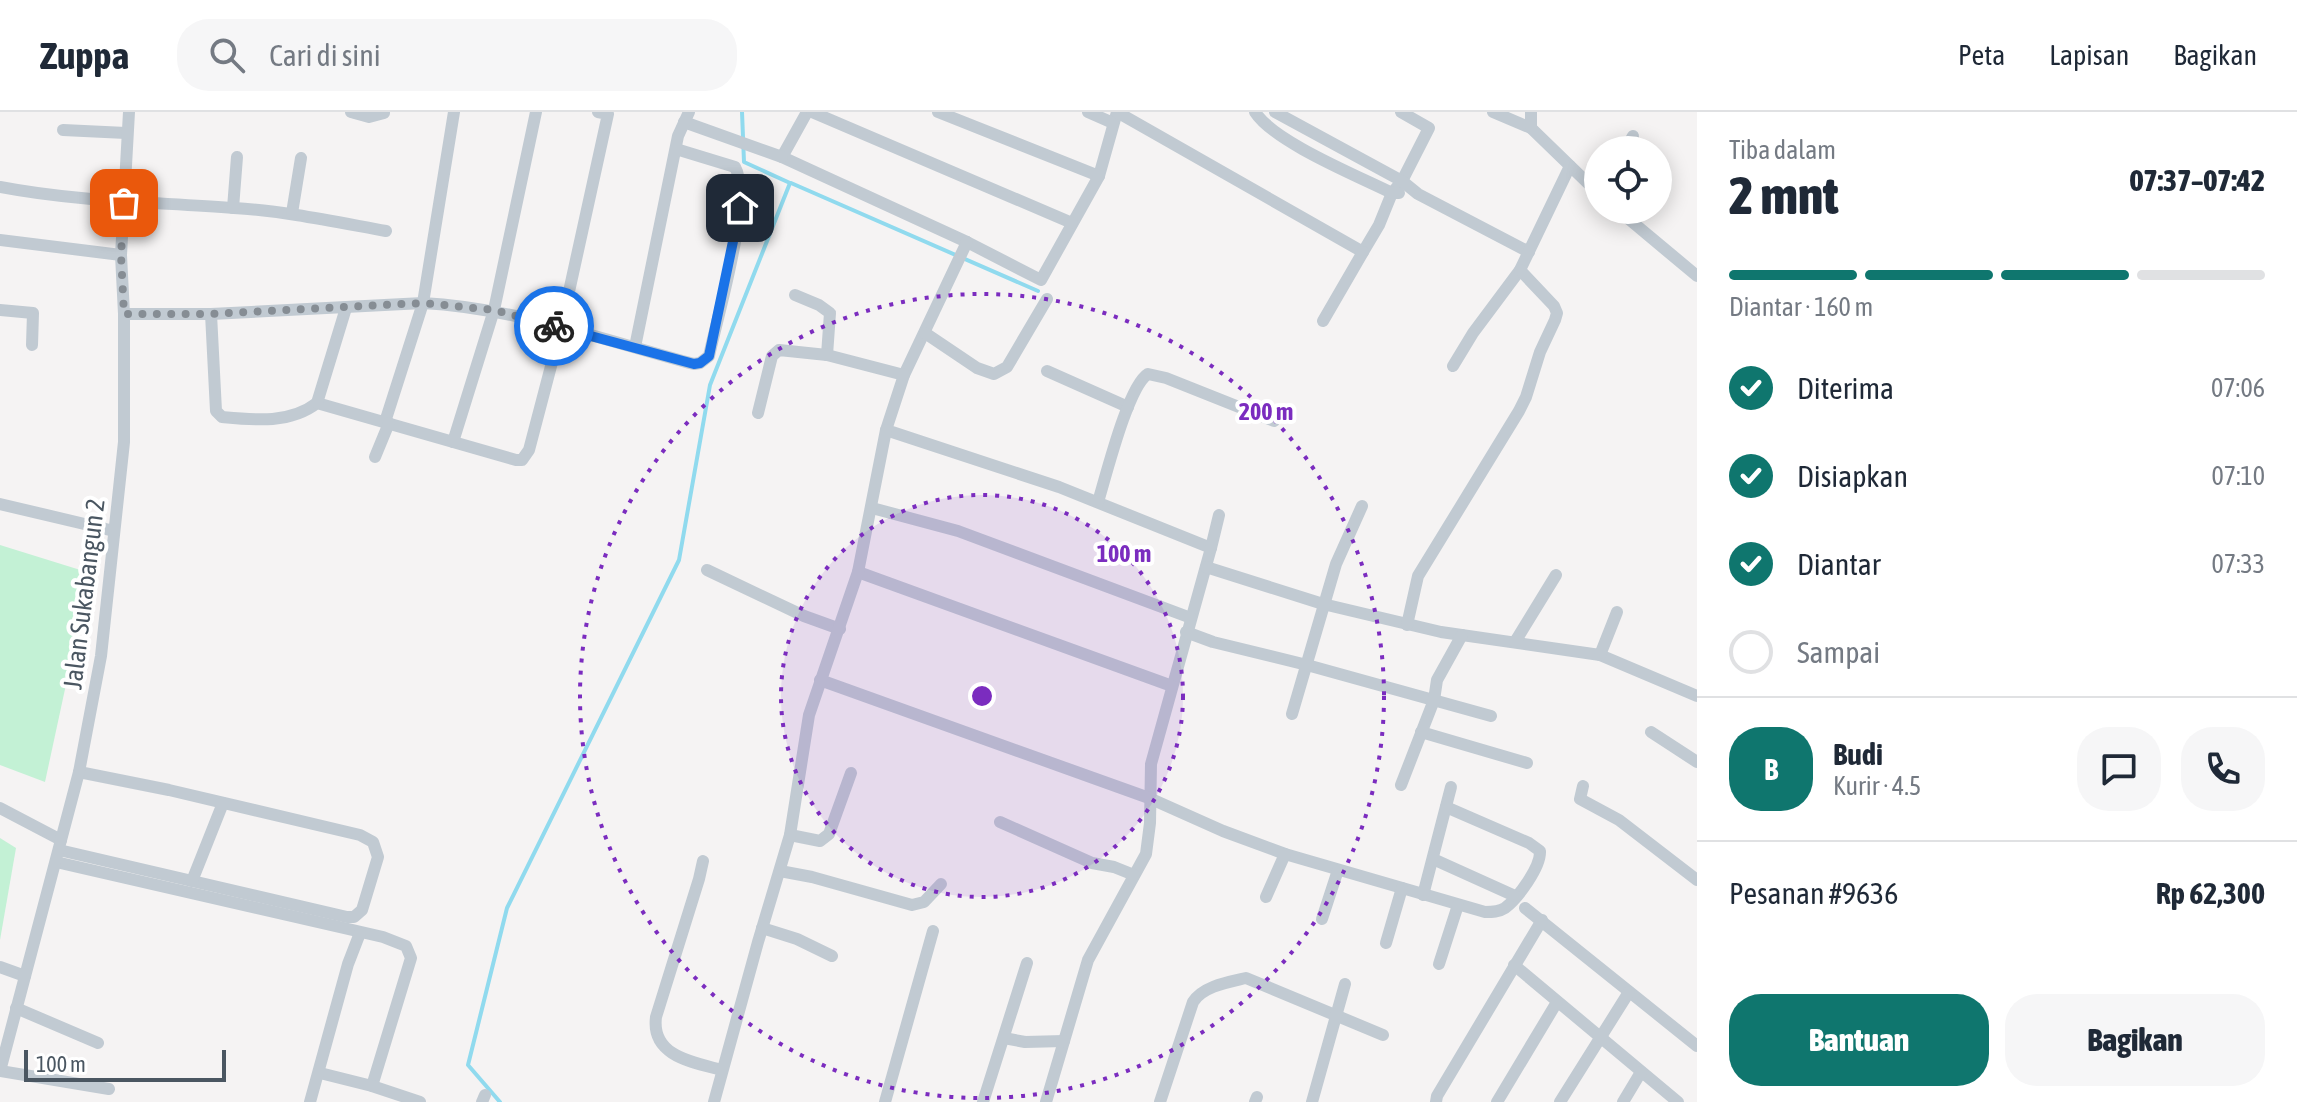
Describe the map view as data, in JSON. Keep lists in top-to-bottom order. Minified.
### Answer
{"streets":{"street":["Jalan Sukabangun 2"]},"scale_bar":"100 m","page":{"header":"Zuppa","search":"Cari di sini","nav":["Peta","Lapisan","Bagikan"],"heading":["2 mnt","Tiba dalam","07:37–07:42"],"panel":["Budi","Kurir · 4.5","Pesanan #9636","Rp 62,300"],"bar":"Diantar · 160 m","list":[["Diterima","07:06"],["Disiapkan","07:10"],["Diantar","07:33"],"Sampai"],"round":"B","buttons":["Bantuan","Bagikan"],"scale":"100 m"},"rings":["200 m","100 m"]}
